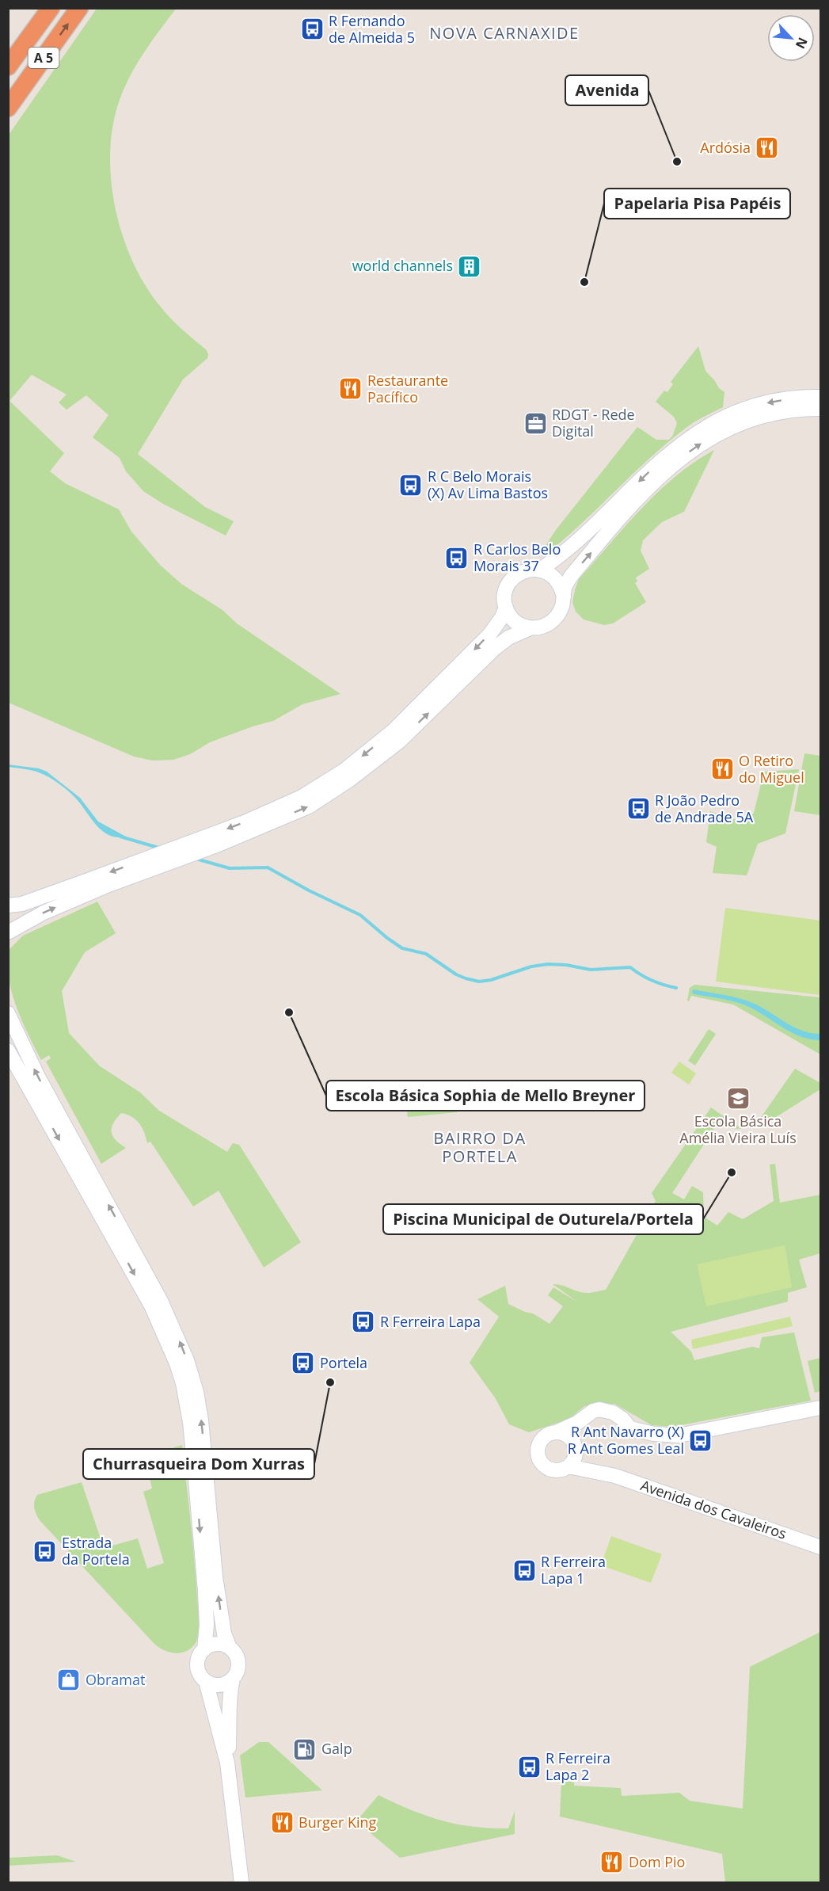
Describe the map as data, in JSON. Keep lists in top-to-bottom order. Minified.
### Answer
{"streets":{"highway":["A 5"],"street":["Avenida dos Cavaleiros"]},"districts":["NOVA CARNAXIDE","BAIRRO DA PORTELA"],"places":{"bus stop":["R Fernando de Almeida 5","R C Belo Morais (X) Av Lima Bastos","R Carlos Belo Morais 37","R João Pedro de Andrade 5A","R Ferreira Lapa","Portela","R Ant Navarro (X) R Ant Gomes Leal","Estrada da Portela","R Ferreira Lapa 1","R Ferreira Lapa 2"],"restaurant":["Ardósia","Restaurante Pacífico","O Retiro do Miguel","Burger King","Dom Pio"],"other":["Avenida","Papelaria Pisa Papéis","Escola Básica Sophia de Mello Breyner","Piscina Municipal de Outurela/Portela","Churrasqueira Dom Xurras"],"building":["world channels"],"office":["RDGT - Rede Digital"],"school or university":["Escola Básica Amélia Vieira Luís"],"shop":["Obramat"],"fuel station":["Galp"]},"north":"bottom right"}
